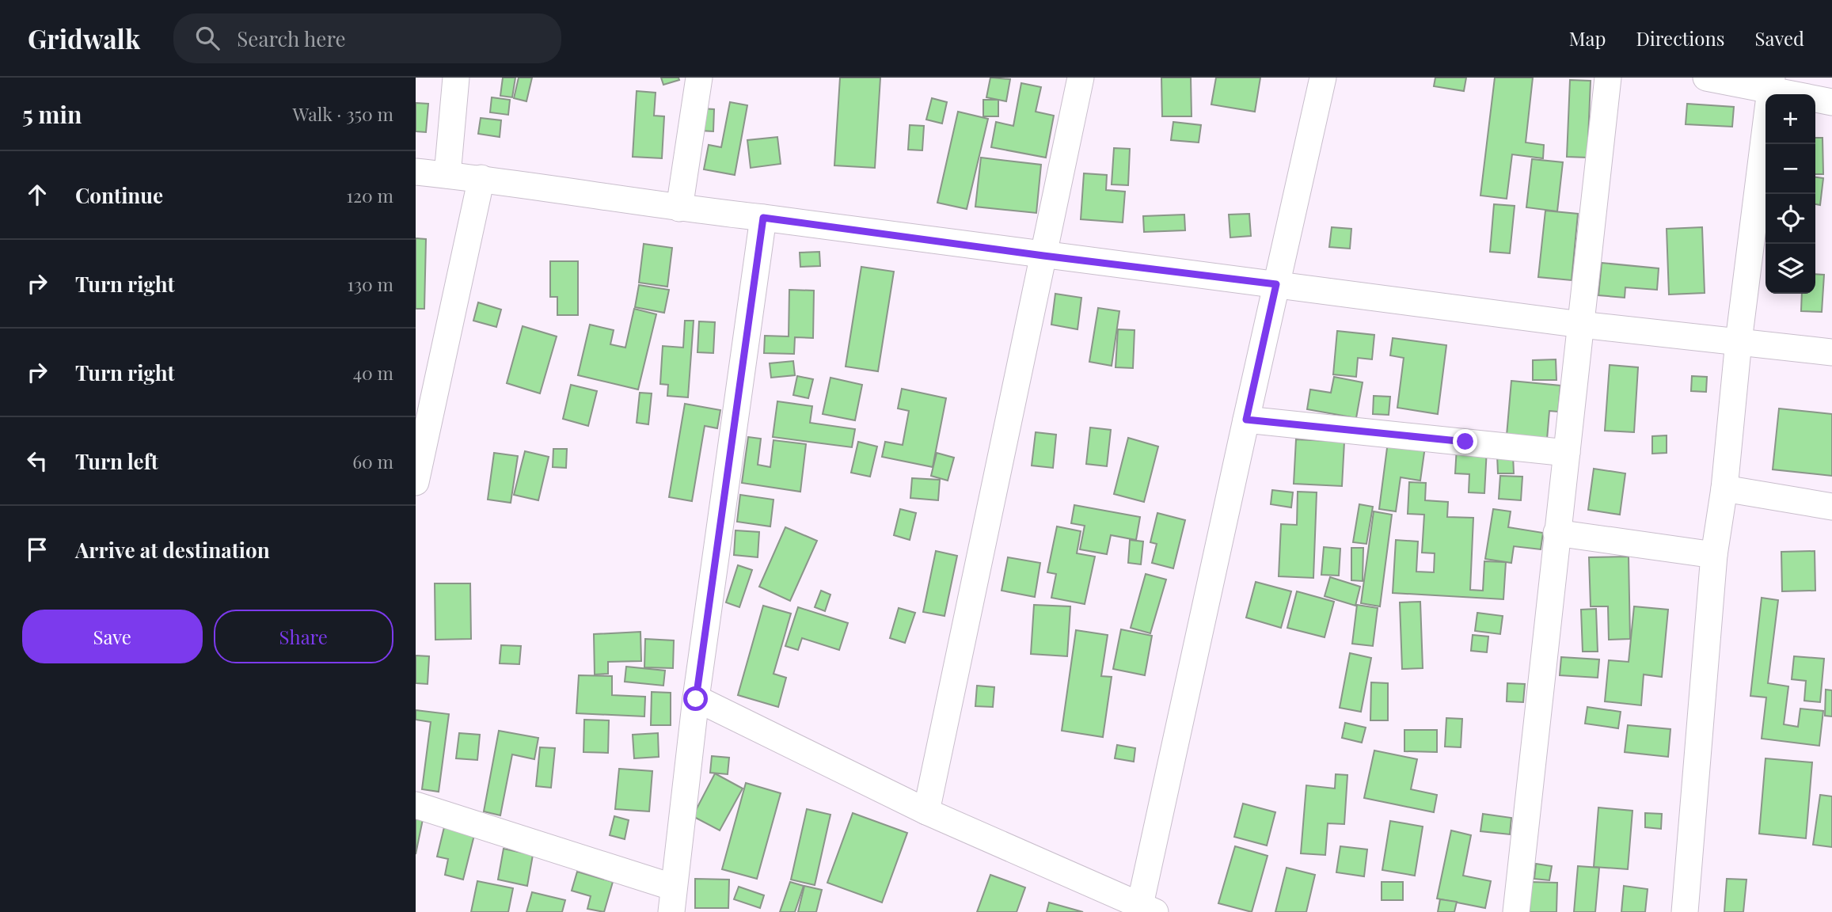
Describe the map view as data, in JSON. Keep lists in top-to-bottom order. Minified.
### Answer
{"page":{"header":"Gridwalk","search":"Search here","nav":["Map","Directions","Saved"],"heading":["5 min","Walk · 350 m"],"map_buttons":["+","−"],"list":[["Continue","120 m"],["Turn right","130 m"],["Turn right","40 m"],["Turn left","60 m"],"Arrive at destination"],"buttons":["Save","Share"]}}
